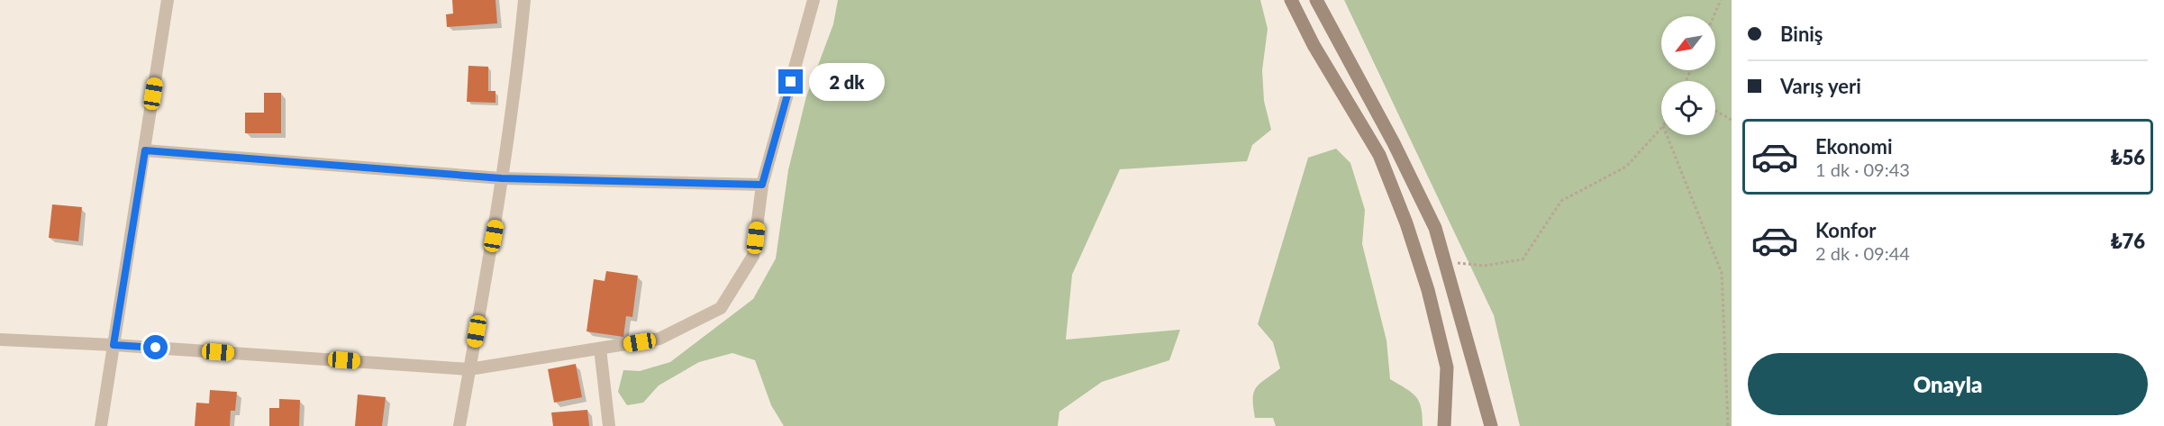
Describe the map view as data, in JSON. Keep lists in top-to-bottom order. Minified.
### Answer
{"north":"bottom left","page":{"banner":["Biniş","Varış yeri"],"bubble":"2 dk","list":[{"name":"Ekonomi","note":"1 dk · 09:43","value":"₺56"},{"name":"Konfor","note":"2 dk · 09:44","value":"₺76"}],"buttons":"Onayla"}}
